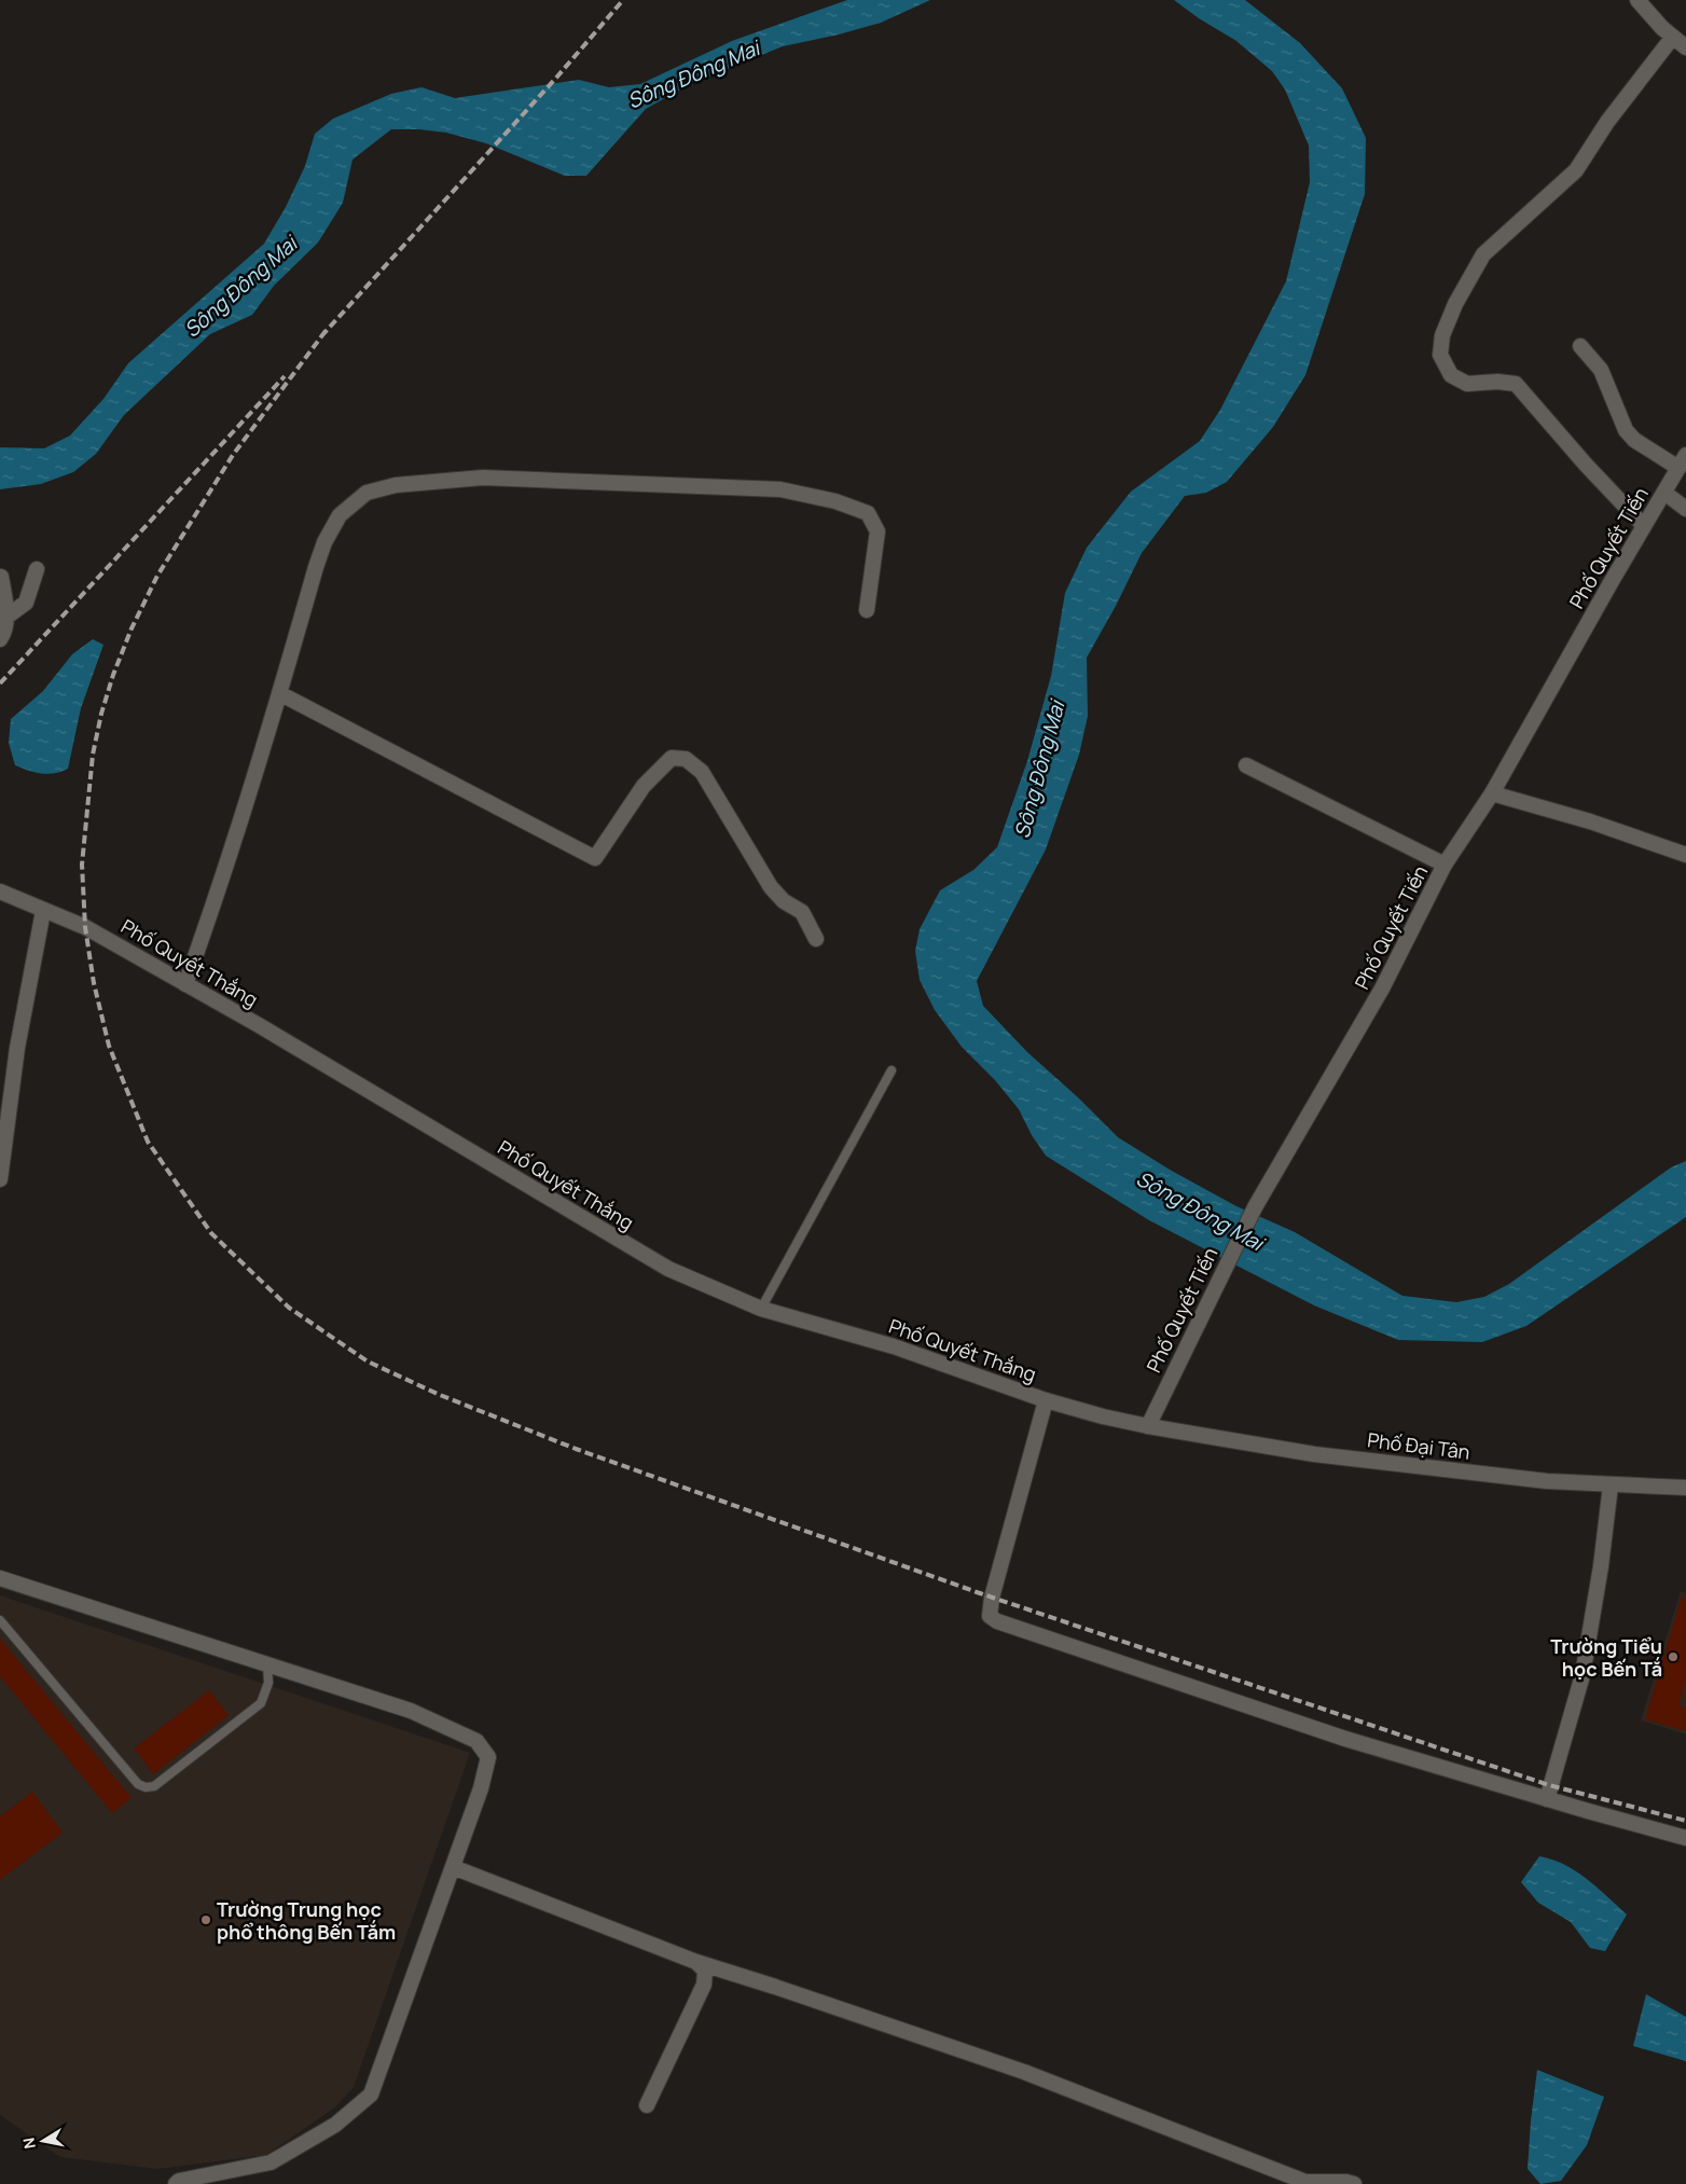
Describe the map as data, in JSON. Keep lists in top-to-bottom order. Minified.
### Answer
{"streets":{"street":["Phố Quyết Tiến","Phố Quyết Thắng","Phố Đại Tân"]},"crossings":[["Phố Quyết Tiến","Phố Quyết Thắng"],["Phố Quyết Tiến","Phố Đại Tân"],["Phố Quyết Thắng","Phố Đại Tân"]],"water":["Sông Đông Mai"],"places":["Trường Tiểu học Bến Tắ","Trường Trung học phổ thông Bến Tắm"],"north":"left"}
